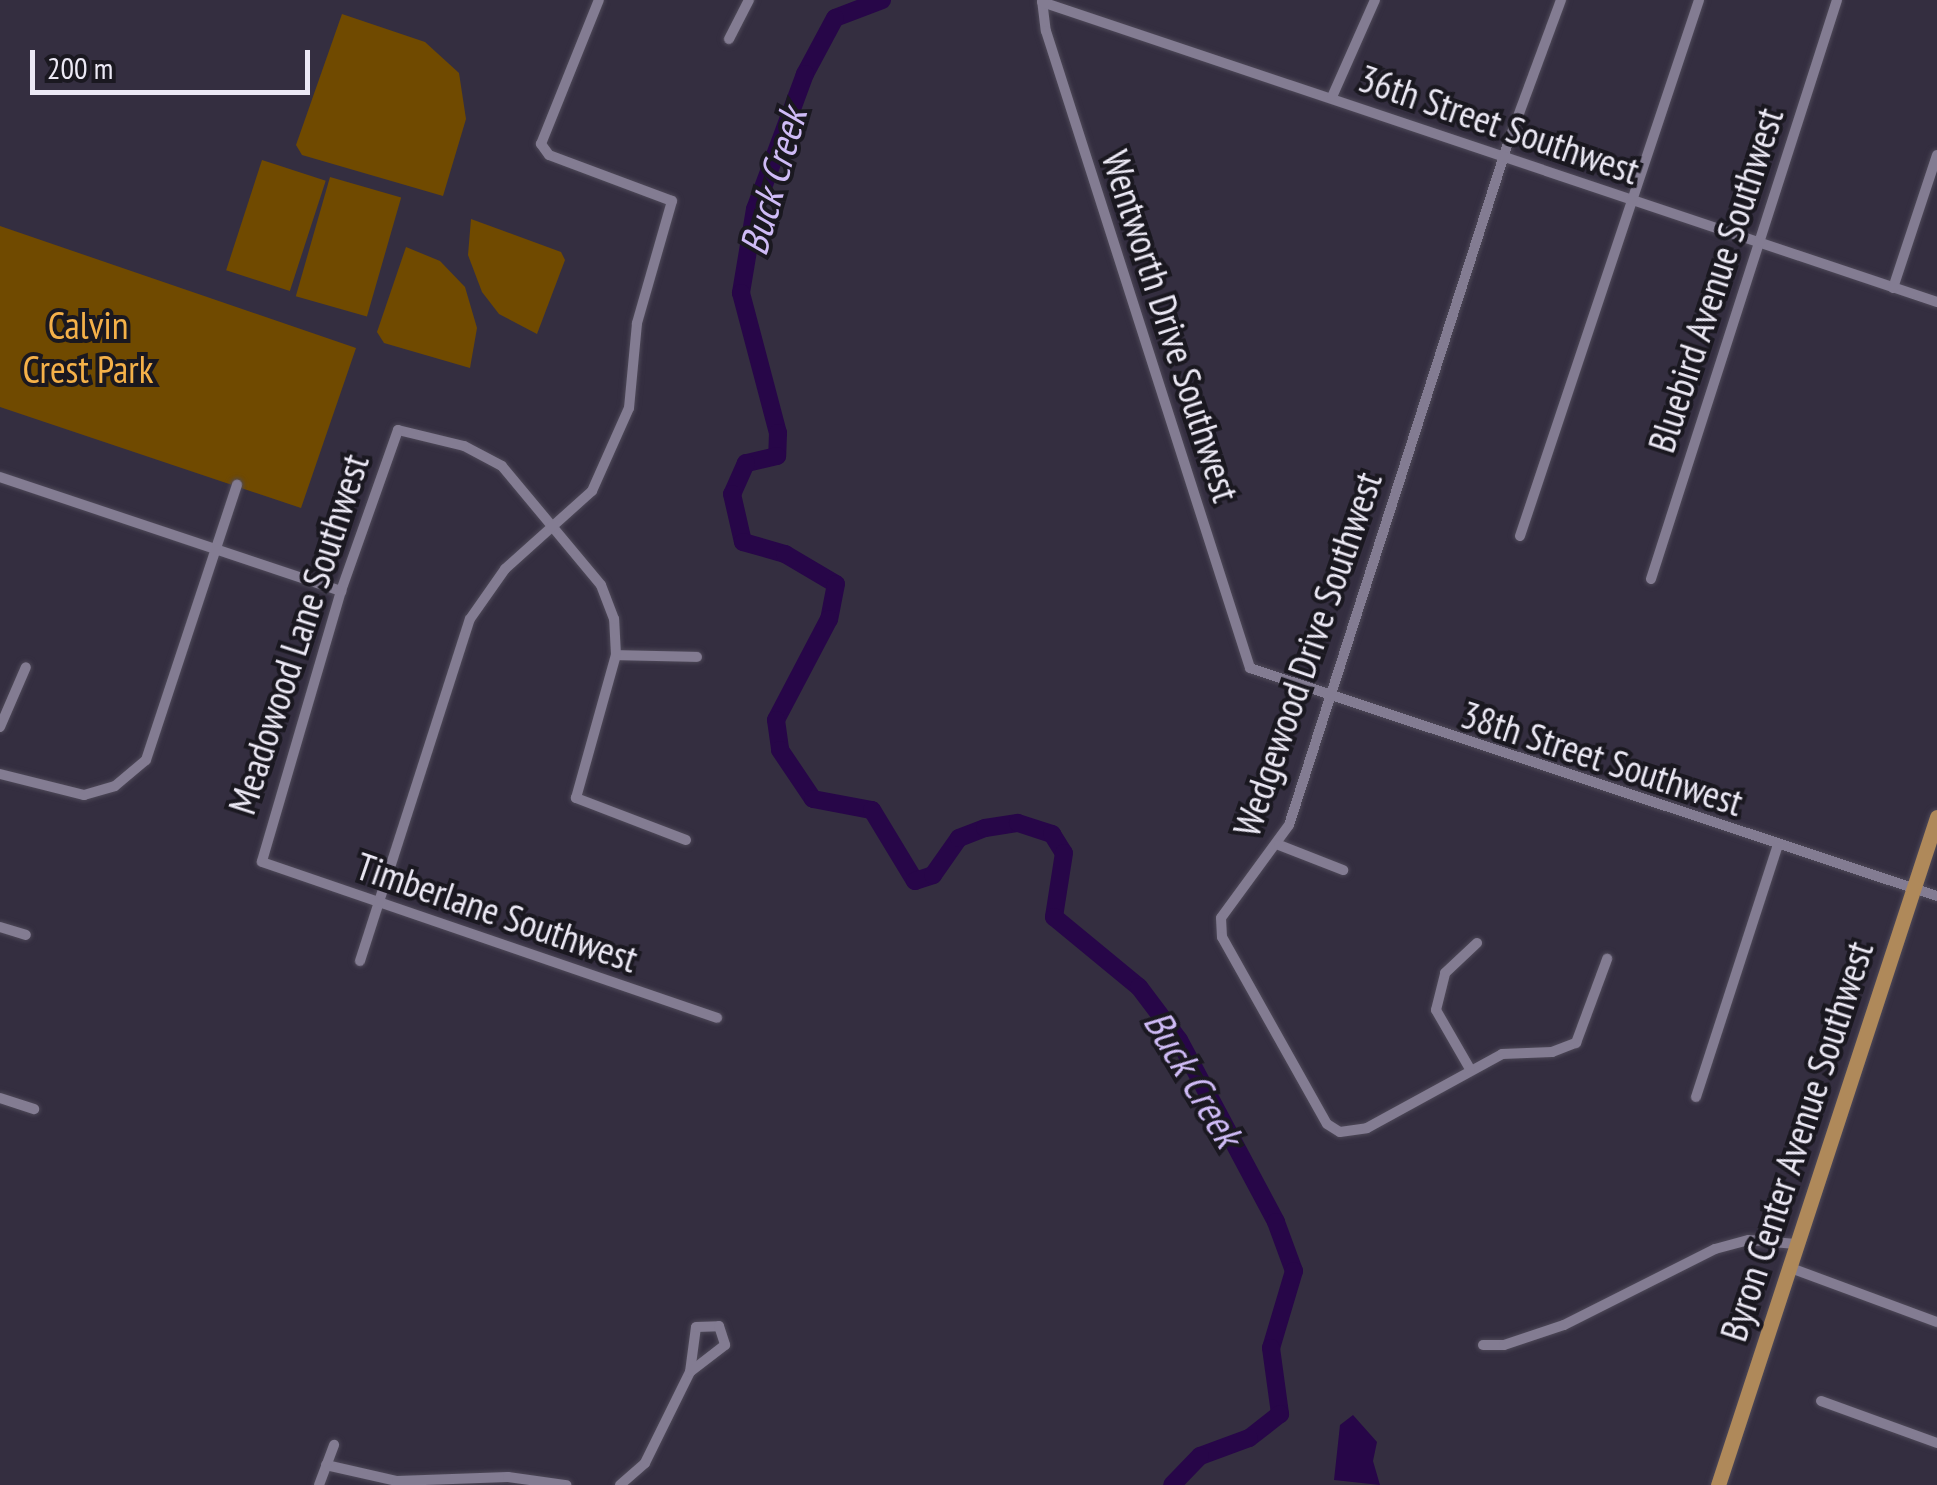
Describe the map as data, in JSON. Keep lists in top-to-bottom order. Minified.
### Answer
{"streets":{"main road":["Byron Center Avenue Southwest"],"street":["36th Street Southwest","Bluebird Avenue Southwest","Wentworth Drive Southwest","Meadowood Lane Southwest","Wedgewood Drive Southwest","38th Street Southwest","Timberlane Southwest"]},"crossings":[["36th Street Southwest","Bluebird Avenue Southwest"],["36th Street Southwest","Wentworth Drive Southwest"],["36th Street Southwest","Wedgewood Drive Southwest"],["Wentworth Drive Southwest","38th Street Southwest"],["Meadowood Lane Southwest","Timberlane Southwest"],["Wedgewood Drive Southwest","38th Street Southwest"],["38th Street Southwest","Byron Center Avenue Southwest"]],"water":["Buck Creek"],"parks":["Calvin Crest Park"],"scale_bar":"200 m"}
